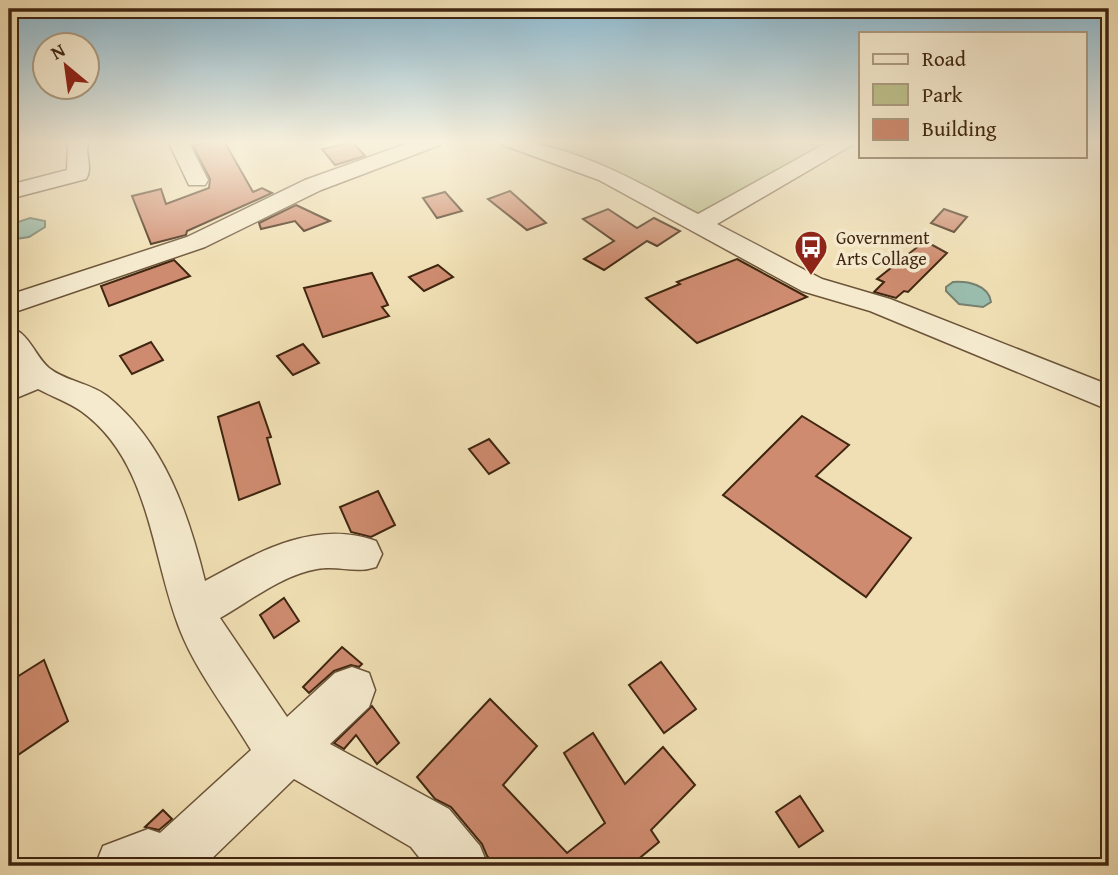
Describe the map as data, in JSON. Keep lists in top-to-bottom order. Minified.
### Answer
{"places":{"bus stop":["Government Arts Collage"]},"legend":["Road","Park","Building"],"north":"top left"}
